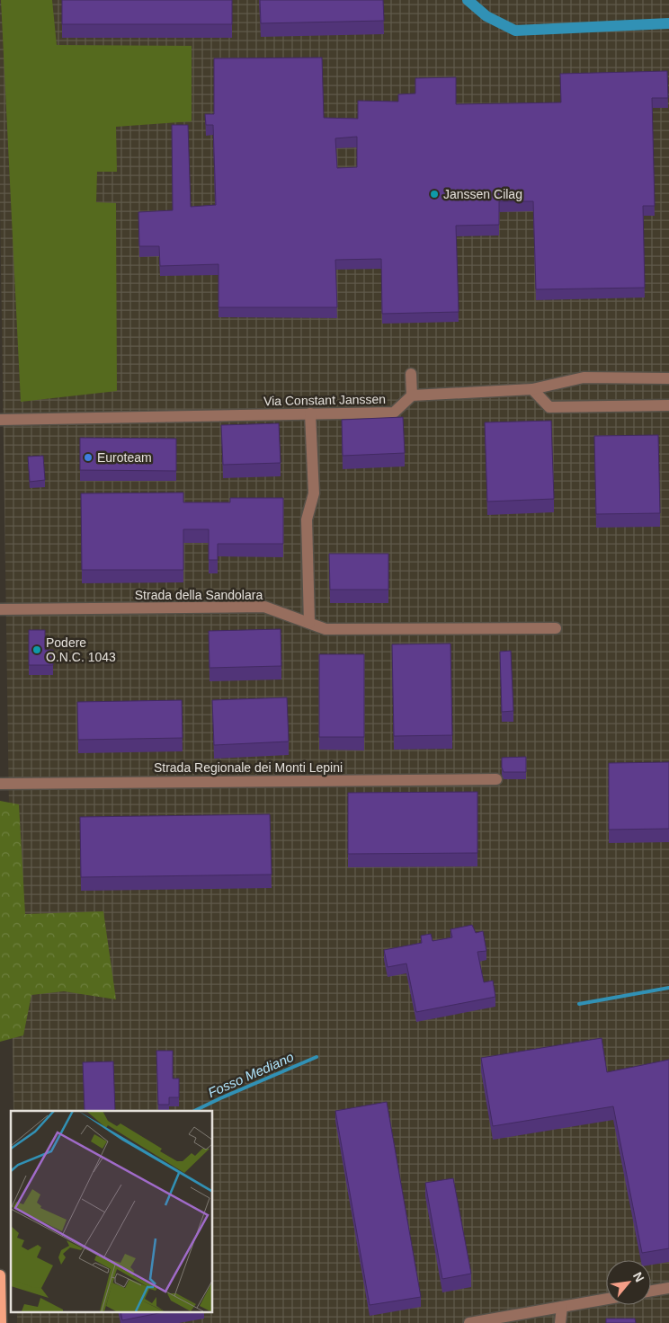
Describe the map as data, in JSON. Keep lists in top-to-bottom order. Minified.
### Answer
{"streets":{"street":["Via Constant Janssen","Strada della Sandolara","Strada Regionale dei Monti Lepini"]},"water":["Fosso Mediano"],"places":["Janssen Cilag","Euroteam","Podere O.N.C. 1043"],"north":"top right"}
